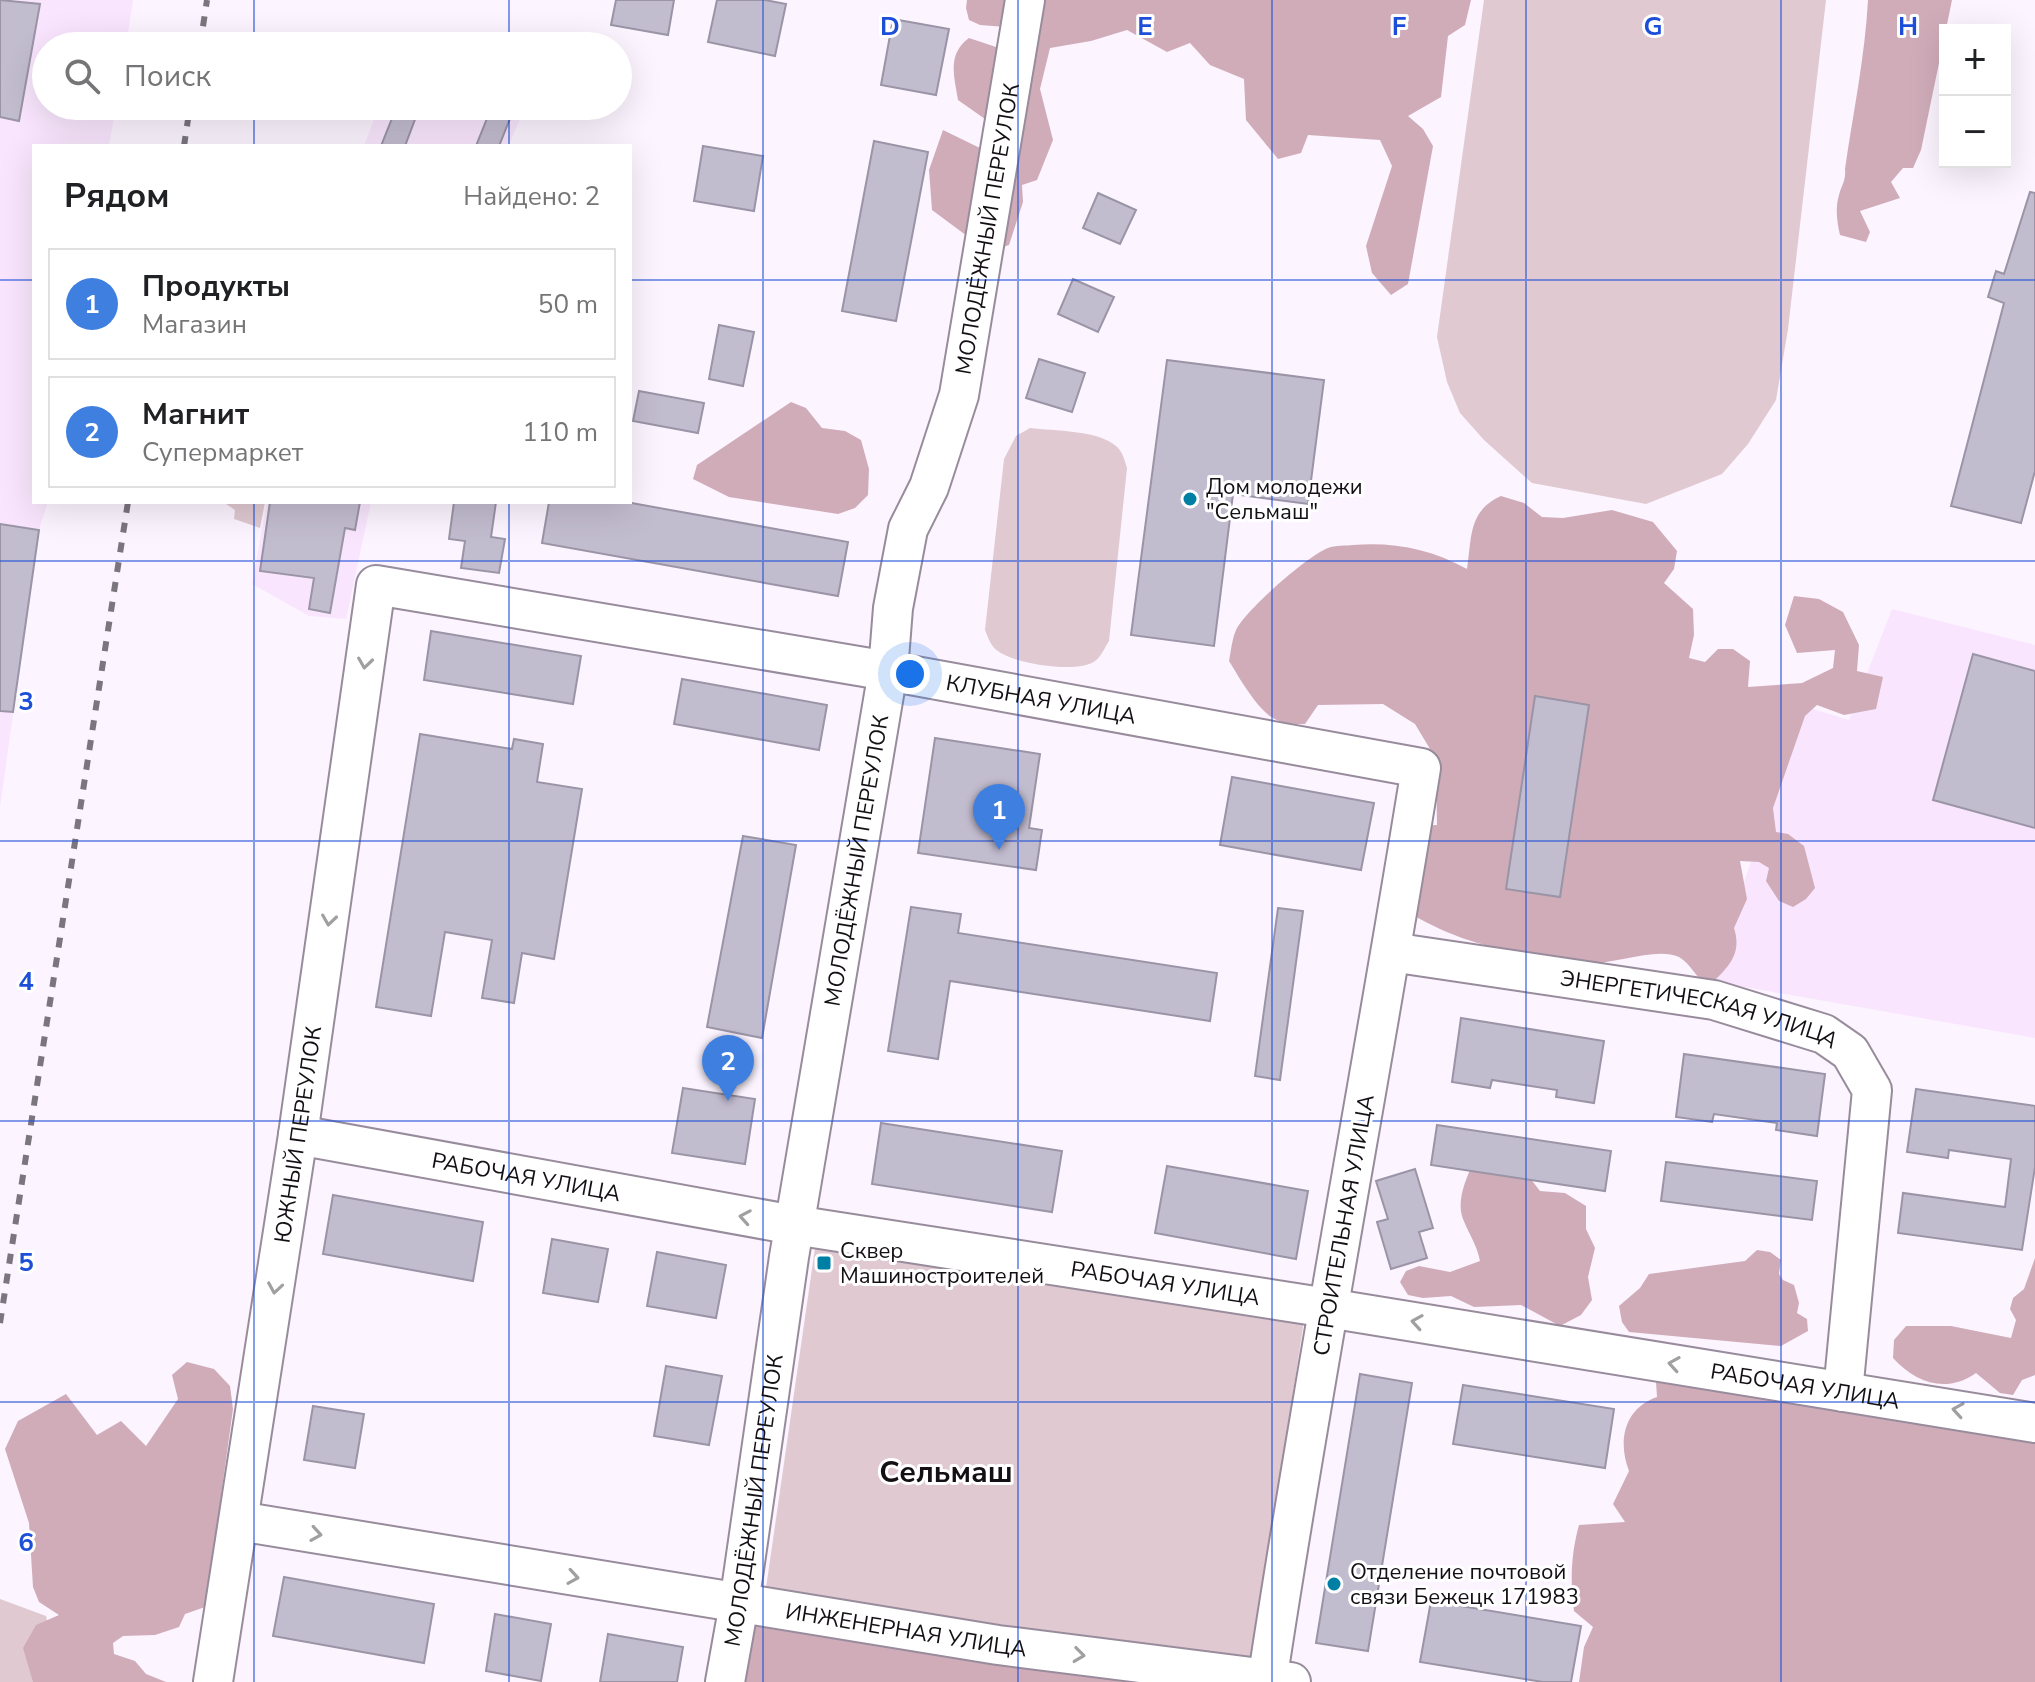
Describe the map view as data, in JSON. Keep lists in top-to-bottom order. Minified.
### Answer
{"streets":{"street":["МОЛОДЁЖНЫЙ ПЕРЕУЛОК","КЛУБНАЯ УЛИЦА","ЭНЕРГЕТИЧЕСКАЯ УЛИЦА","ЮЖНЫЙ ПЕРЕУЛОК","РАБОЧАЯ УЛИЦА","СТРОИТЕЛЬНАЯ УЛИЦА","ИНЖЕНЕРНАЯ УЛИЦА"]},"crossings":[["МОЛОДЁЖНЫЙ ПЕРЕУЛОК","КЛУБНАЯ УЛИЦА"],["МОЛОДЁЖНЫЙ ПЕРЕУЛОК","РАБОЧАЯ УЛИЦА"],["МОЛОДЁЖНЫЙ ПЕРЕУЛОК","ИНЖЕНЕРНАЯ УЛИЦА"],["КЛУБНАЯ УЛИЦА","ЮЖНЫЙ ПЕРЕУЛОК"],["КЛУБНАЯ УЛИЦА","СТРОИТЕЛЬНАЯ УЛИЦА"],["ЭНЕРГЕТИЧЕСКАЯ УЛИЦА","РАБОЧАЯ УЛИЦА"],["ЭНЕРГЕТИЧЕСКАЯ УЛИЦА","СТРОИТЕЛЬНАЯ УЛИЦА"],["ЮЖНЫЙ ПЕРЕУЛОК","РАБОЧАЯ УЛИЦА"],["ЮЖНЫЙ ПЕРЕУЛОК","ИНЖЕНЕРНАЯ УЛИЦА"],["РАБОЧАЯ УЛИЦА","СТРОИТЕЛЬНАЯ УЛИЦА"],["СТРОИТЕЛЬНАЯ УЛИЦА","ИНЖЕНЕРНАЯ УЛИЦА"]],"one_way":["ЮЖНЫЙ ПЕРЕУЛОК","РАБОЧАЯ УЛИЦА","ИНЖЕНЕРНАЯ УЛИЦА"],"districts":["Сельмаш"],"places":{"other":["Дом молодежи \"Сельмаш\"","Отделение почтовой связи Бежецк 171983"],"transit":["Сквер Машиностроителей"]},"page":{"map_buttons":["+","−"],"search":"Поиск","heading":["Рядом","Найдено: 2"],"list":[{"mark":"1","name":"Продукты","note":"Магазин","value":"50 m"},{"mark":"2","name":"Магнит","note":"Супермаркет","value":"110 m"}],"pins":["1","2"]},"grid":{"columns":["D","E","F","G","H"],"rows":["3","4","5","6"]}}
